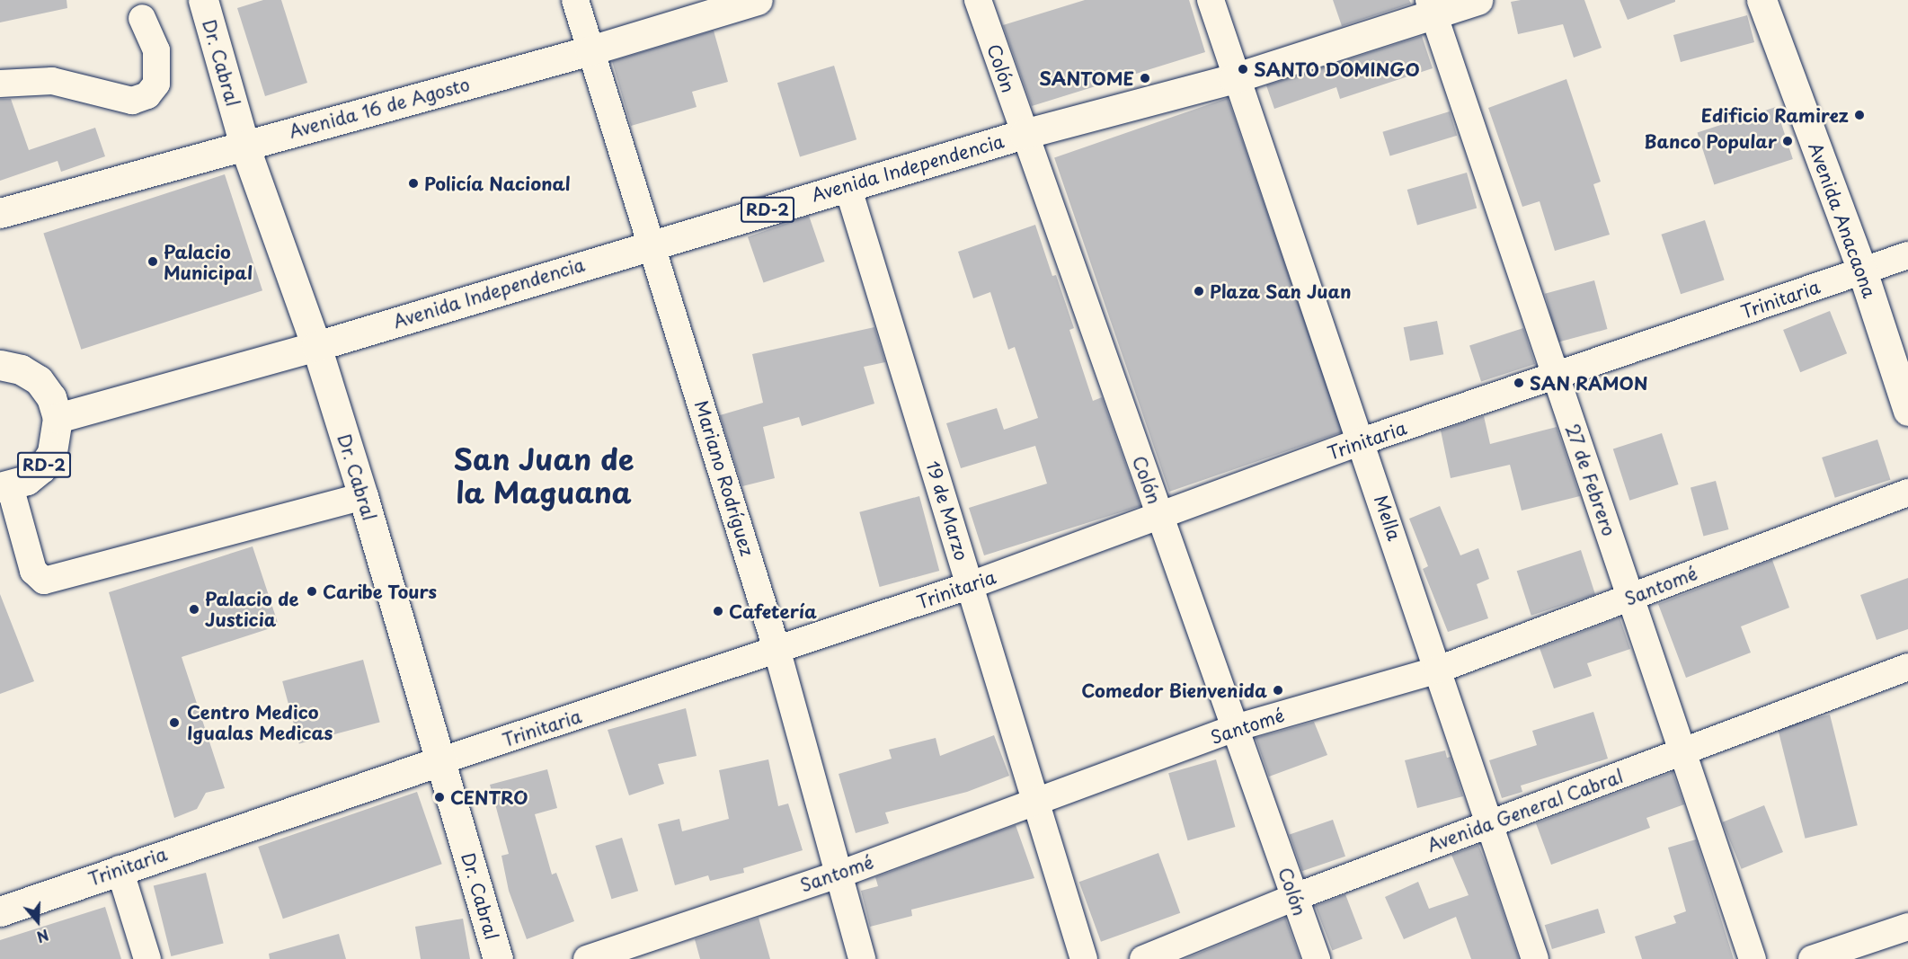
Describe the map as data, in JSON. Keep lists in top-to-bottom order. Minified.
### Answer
{"streets":{"main road":["Dr. Cabral","Avenida 16 de Agosto","Avenida Independencia","RD-2","Avenida Anacaona","Trinitaria"],"street":["Colón","Mariano Rodríguez","27 de Febrero","19 de Marzo","Mella","Santomé","Avenida General Cabral"]},"crossings":[["Dr. Cabral","Avenida 16 de Agosto"],["Dr. Cabral","Avenida Independencia"],["Dr. Cabral","Trinitaria"],["Colón","Avenida Independencia"],["Colón","Trinitaria"],["Colón","Santomé"],["Colón","Avenida General Cabral"],["Avenida 16 de Agosto","Mariano Rodríguez"],["Avenida Independencia","RD-2"],["Avenida Independencia","Mariano Rodríguez"],["Avenida Independencia","27 de Febrero"],["Avenida Independencia","19 de Marzo"],["Avenida Independencia","Mella"],["Avenida Anacaona","Trinitaria"],["Trinitaria","Mariano Rodríguez"],["Trinitaria","27 de Febrero"],["Trinitaria","19 de Marzo"],["Trinitaria","Mella"],["Mariano Rodríguez","Santomé"],["27 de Febrero","Santomé"],["27 de Febrero","Avenida General Cabral"],["19 de Marzo","Santomé"],["Mella","Santomé"],["Mella","Avenida General Cabral"]],"districts":["San Juan de la Maguana"],"places":["SANTO DOMINGO","SANTOME","Edificio Ramirez","Banco Popular","Policía Nacional","Palacio Municipal","Plaza San Juan","SAN RAMON","Caribe Tours","Palacio de Justicia","Cafetería","Comedor Bienvenida","Centro Medico Igualas Medicas","CENTRO"],"north":"bottom"}
